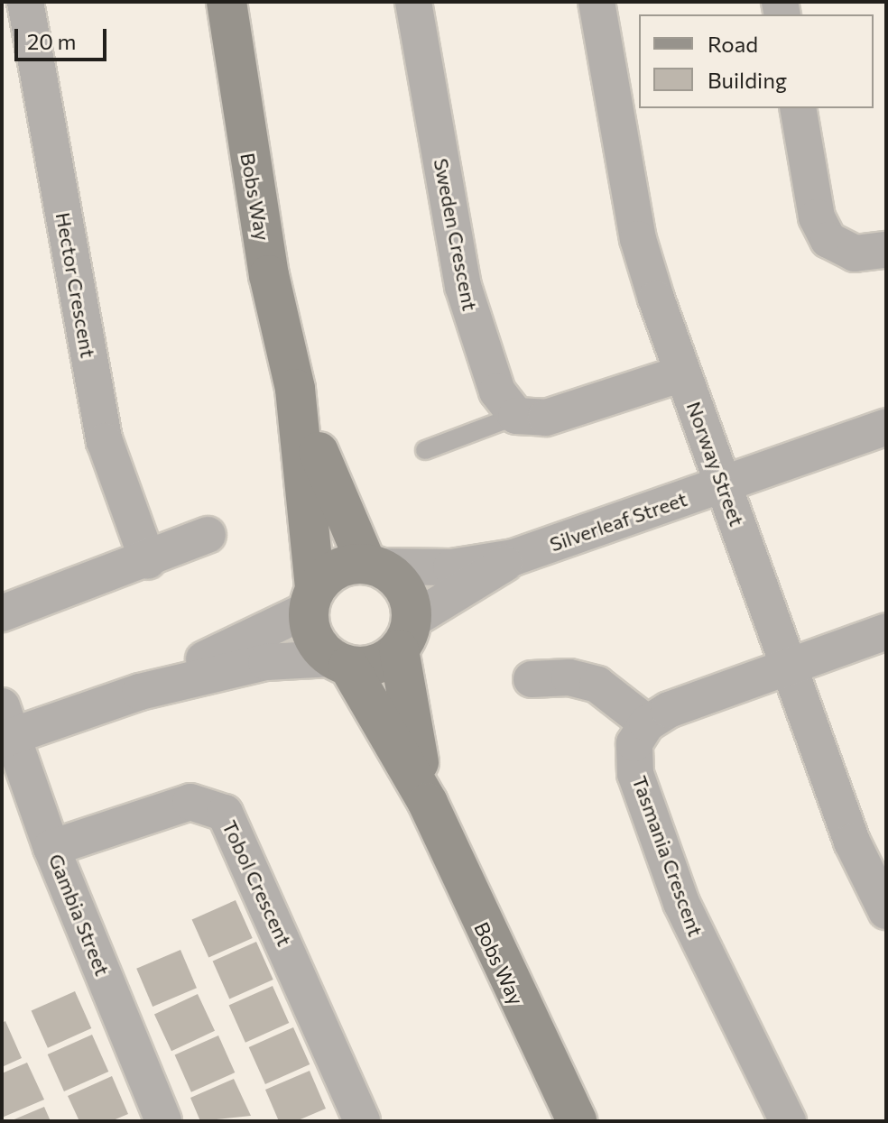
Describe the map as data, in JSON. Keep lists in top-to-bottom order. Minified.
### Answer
{"streets":{"street":["Bobs Way","Sweden Crescent","Hector Crescent","Norway Street","Silverleaf Street","Tasmania Crescent","Tobol Crescent","Gambia Street"]},"crossings":[["Norway Street","Silverleaf Street"],["Tobol Crescent","Gambia Street"]],"legend":["Road","Building"],"scale_bar":"20 m"}
